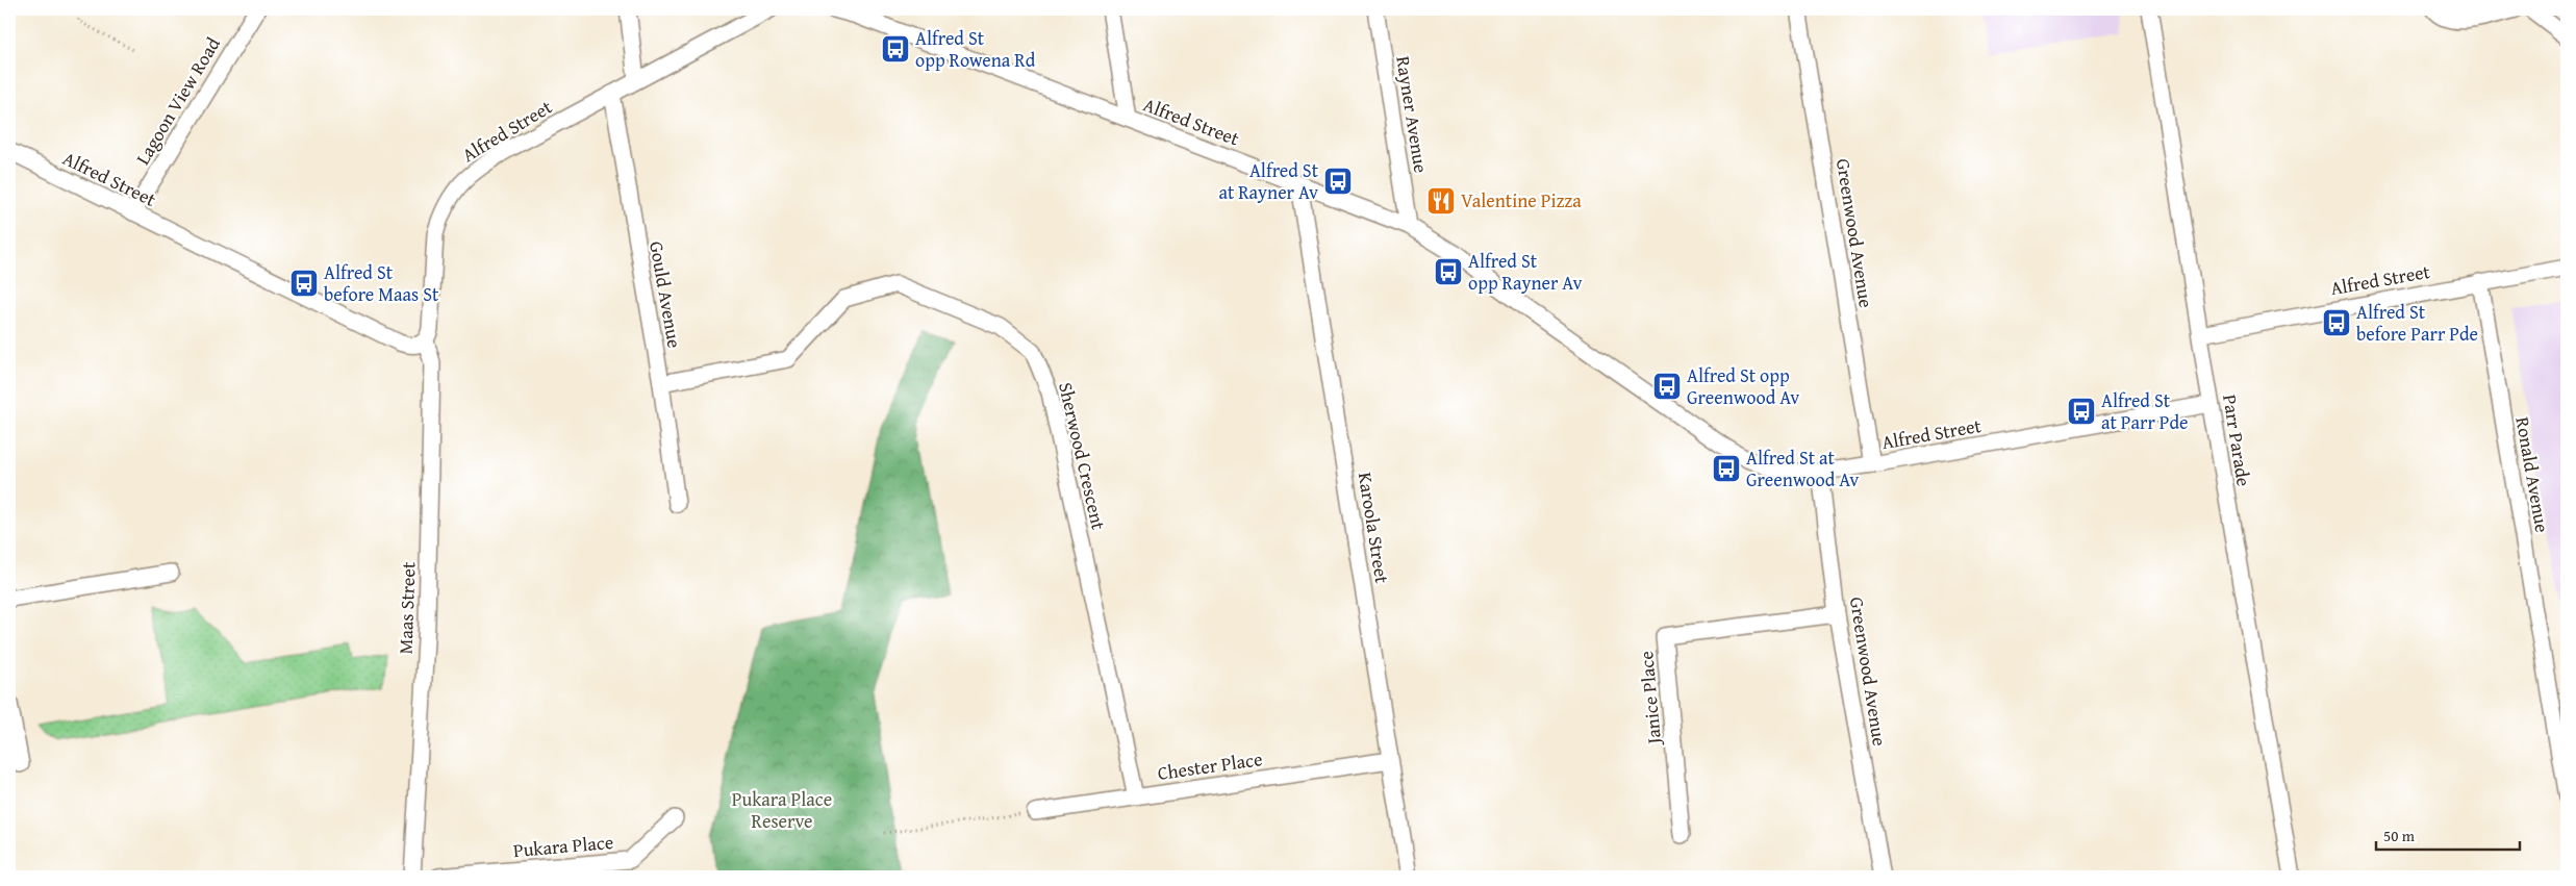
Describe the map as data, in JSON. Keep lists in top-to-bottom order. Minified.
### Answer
{"streets":{"street":["Lagoon View Road","Rayner Avenue","Alfred Street","Greenwood Avenue","Gould Avenue","Parr Parade","Sherwood Crescent","Ronald Avenue","Karoola Street","Maas Street","Janice Place","Chester Place","Pukara Place"]},"crossings":[["Lagoon View Road","Alfred Street"],["Rayner Avenue","Alfred Street"],["Alfred Street","Greenwood Avenue"],["Alfred Street","Gould Avenue"],["Alfred Street","Parr Parade"],["Alfred Street","Ronald Avenue"],["Alfred Street","Karoola Street"],["Alfred Street","Maas Street"],["Greenwood Avenue","Janice Place"],["Gould Avenue","Sherwood Crescent"],["Sherwood Crescent","Chester Place"],["Karoola Street","Chester Place"]],"parks":["Pukara Place Reserve"],"places":{"bus stop":["Alfred St opp Rowena Rd","Alfred St at Rayner Av","Alfred St opp Rayner Av","Alfred St before Maas St","Alfred St before Parr Pde","Alfred St opp Greenwood Av","Alfred St at Parr Pde","Alfred St at Greenwood Av"],"restaurant":["Valentine Pizza"]},"scale_bar":"50 m"}
